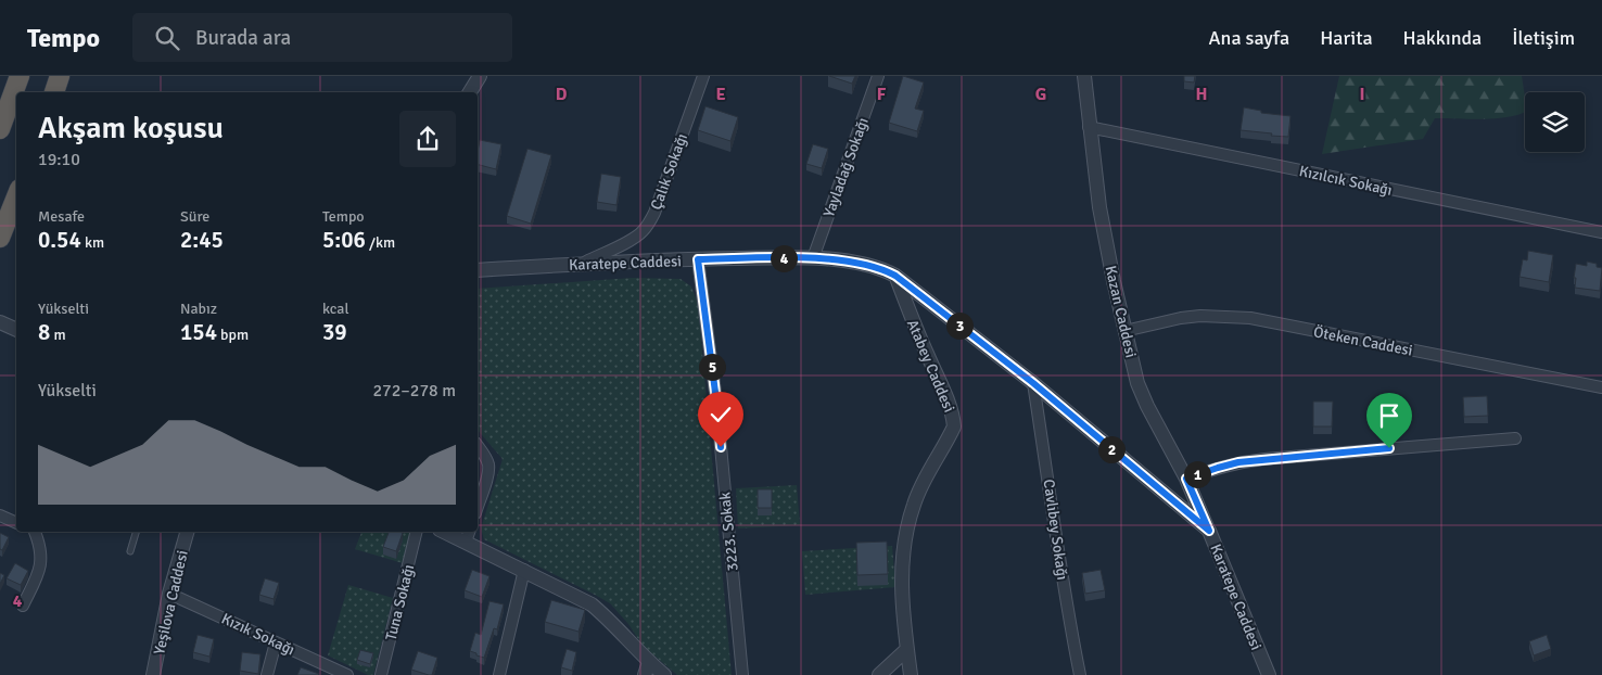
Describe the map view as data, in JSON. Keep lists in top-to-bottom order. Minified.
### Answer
{"streets":{"street":["Yayladağ Sokağı","Çalık Sokağı","Kızılcık Sokağı","Karatepe Caddesi","Kazan Caddesi","Öteken Caddesi","Atabey Caddesi","Cavlıbey Sokağı","3223. Sokak","Yeşilova Caddesi","Tuna Sokağı","Kızık Sokağı"]},"crossings":[["Yayladağ Sokağı","Karatepe Caddesi"],["Çalık Sokağı","Karatepe Caddesi"],["Kızılcık Sokağı","Kazan Caddesi"],["Karatepe Caddesi","Kazan Caddesi"],["Karatepe Caddesi","Atabey Caddesi"],["Karatepe Caddesi","Cavlıbey Sokağı"],["Karatepe Caddesi","3223. Sokak"],["Kazan Caddesi","Öteken Caddesi"],["Yeşilova Caddesi","Kızık Sokağı"]],"page":{"header":"Tempo","search":"Burada ara","nav":["Ana sayfa","Harita","Hakkında","İletişim"],"heading":["Akşam koşusu","19:10"],"stats":[["Mesafe","0.54 km"],["Süre","2:45"],["Tempo","5:06 /km"],["Yükselti","8 m"],["Nabız","154 bpm"],["kcal","39"]],"pins":["4","3","5","2","1"],"chart":["Yükselti","272–278 m"]},"grid":{"columns":["D","E","F","G","H","I"],"rows":["4"]}}
